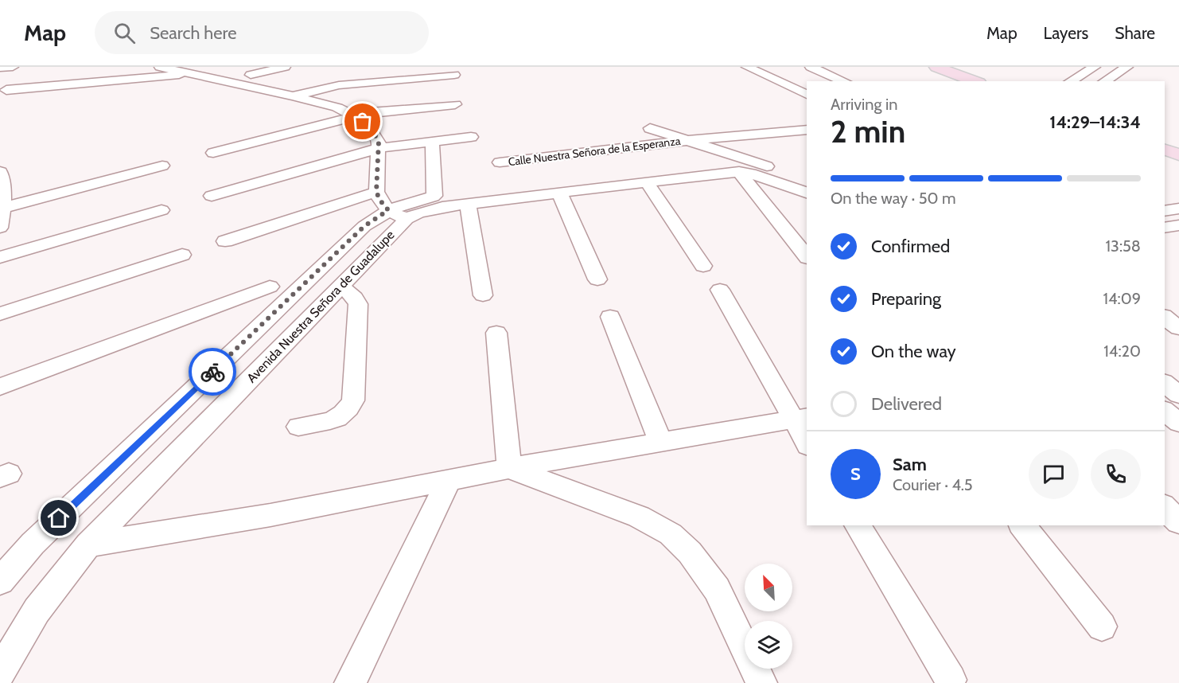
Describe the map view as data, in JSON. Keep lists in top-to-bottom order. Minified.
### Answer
{"streets":{"street":["Calle Nuestra Señora de la Esperanza","Avenida Nuestra Señora de Guadalupe"]},"crossings":[["Calle Nuestra Señora de la Esperanza","Avenida Nuestra Señora de Guadalupe"]],"north":"top left","page":{"header":"Map","search":"Search here","nav":["Map","Layers","Share"],"heading":["2 min","Arriving in","14:29–14:34"],"panel":["Sam","Courier · 4.5"],"bar":"On the way · 50 m","list":[["Confirmed","13:58"],["Preparing","14:09"],["On the way","14:20"],"Delivered"],"round":"S"}}
